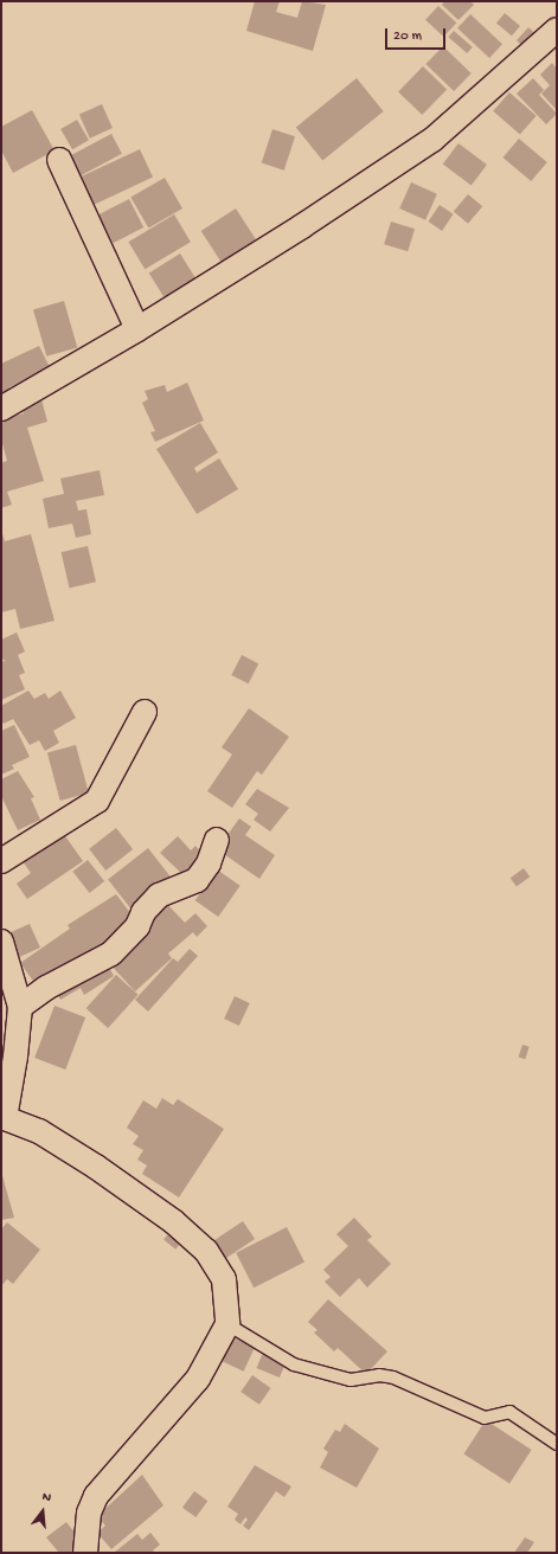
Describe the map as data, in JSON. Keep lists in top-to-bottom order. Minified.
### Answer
{"scale_bar":"20 m","north":"top"}
